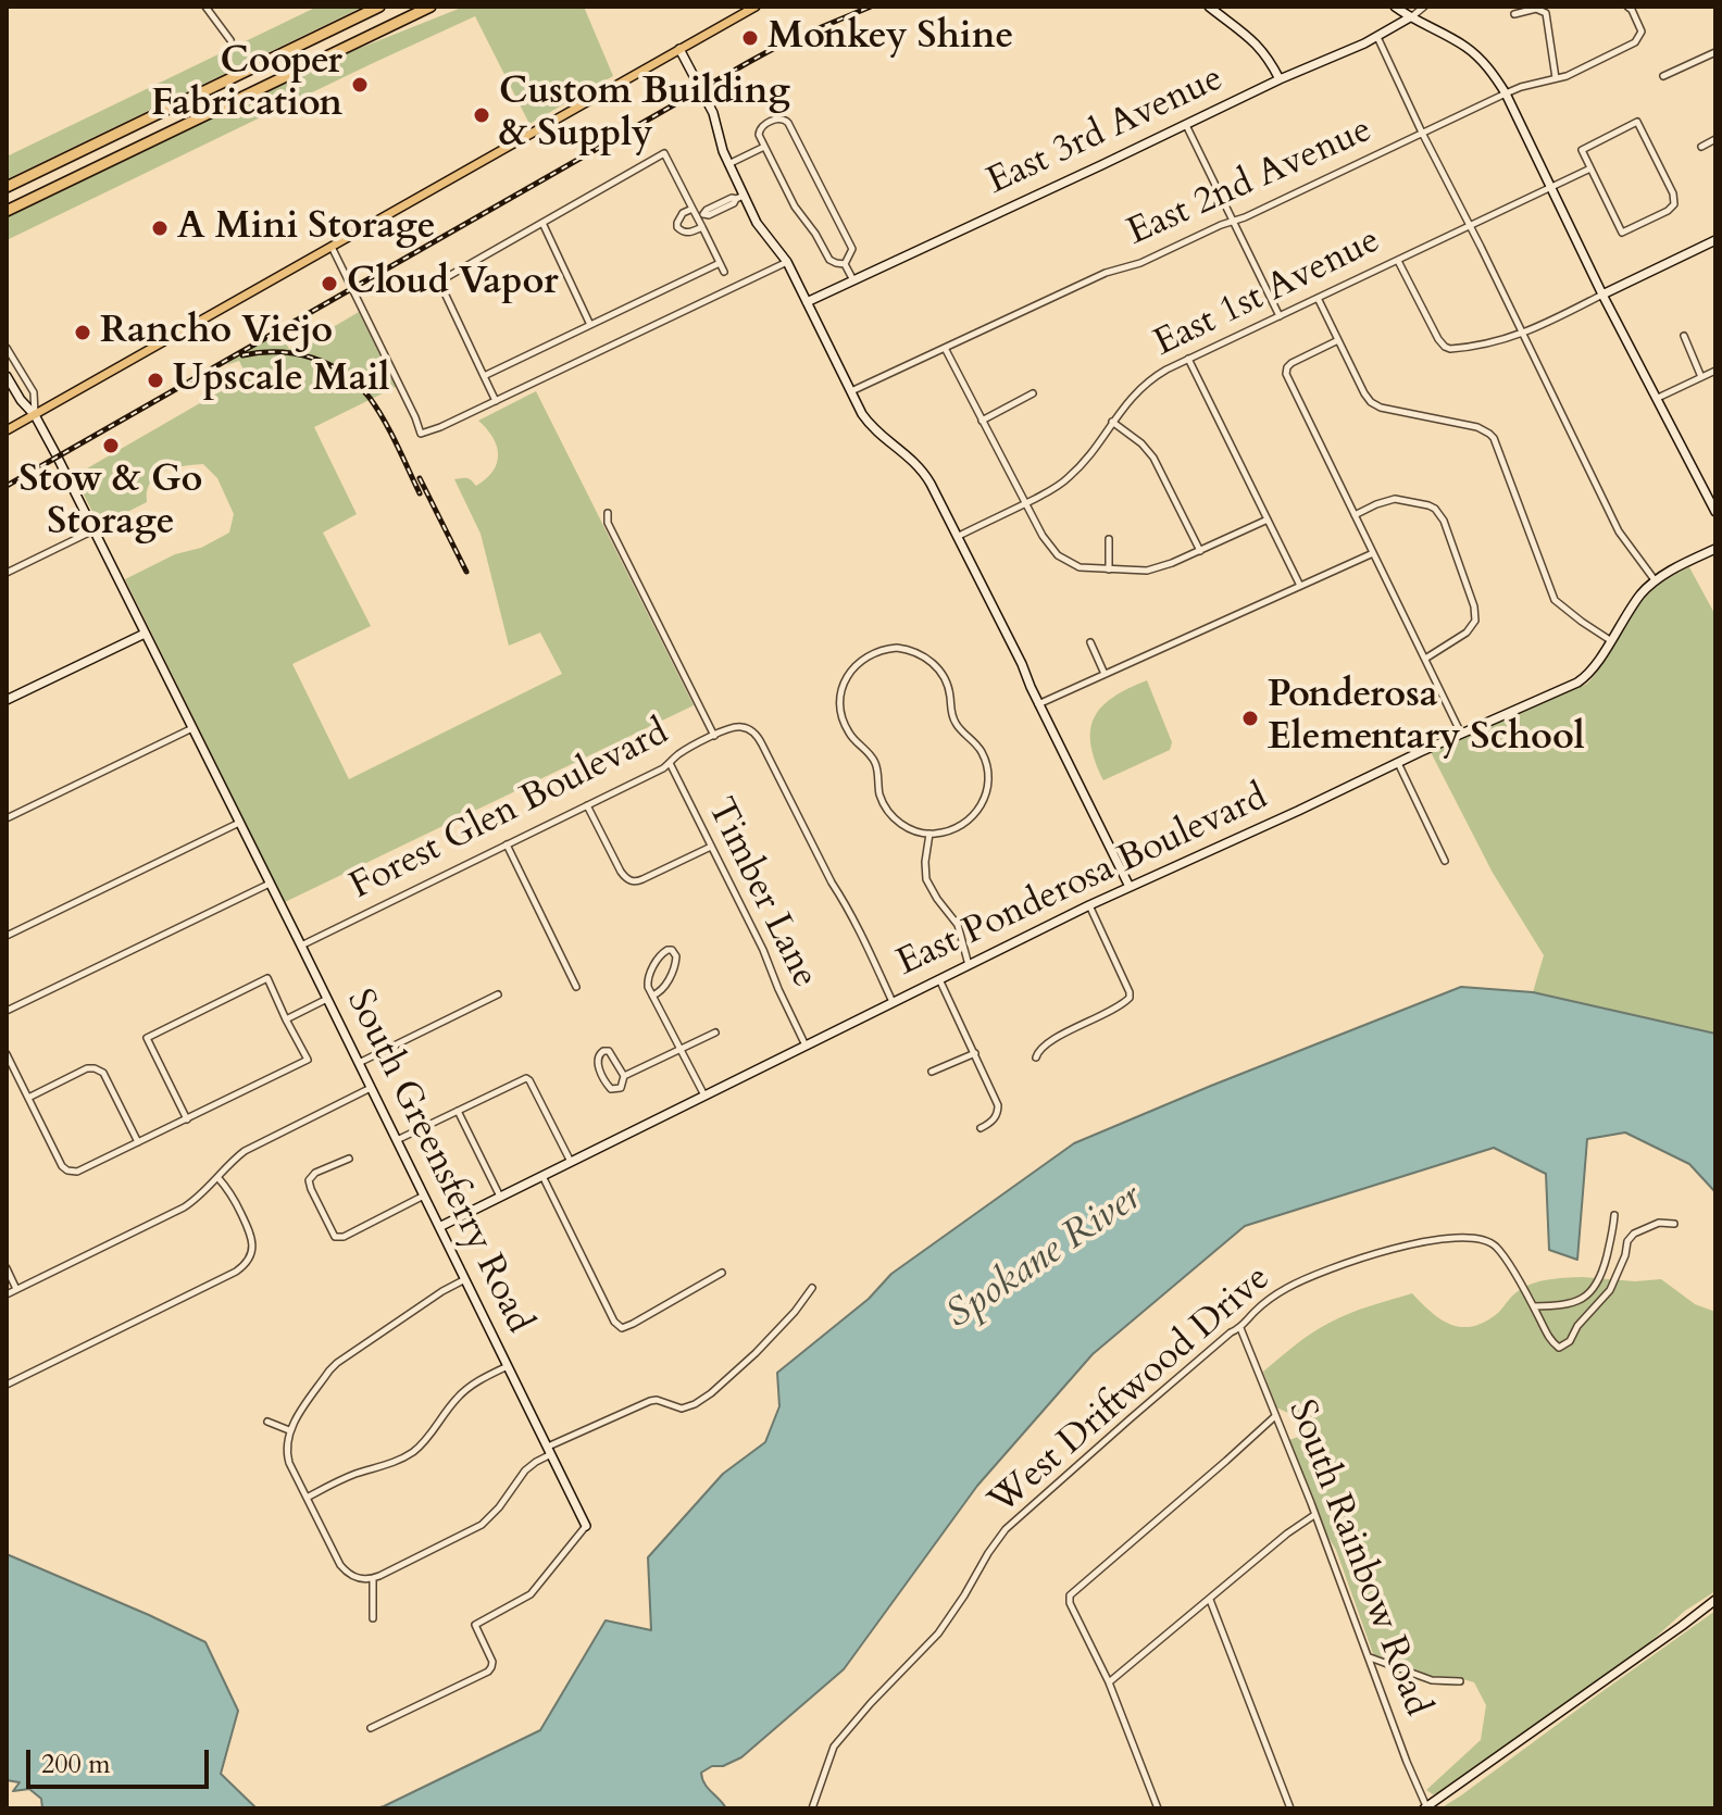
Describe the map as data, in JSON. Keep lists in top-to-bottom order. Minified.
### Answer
{"streets":{"street":["East 3rd Avenue","East 2nd Avenue","East 1st Avenue","Forest Glen Boulevard","East Ponderosa Boulevard","Timber Lane","South Greensferry Road","West Driftwood Drive","South Rainbow Road"]},"crossings":[["Forest Glen Boulevard","East Ponderosa Boulevard"],["Forest Glen Boulevard","Timber Lane"],["Forest Glen Boulevard","South Greensferry Road"],["East Ponderosa Boulevard","Timber Lane"],["East Ponderosa Boulevard","South Greensferry Road"],["West Driftwood Drive","South Rainbow Road"]],"water":["Spokane River"],"places":["Monkey Shine","Cooper Fabrication","Custom Building & Supply","A Mini Storage","Cloud Vapor","Rancho Viejo","Upscale Mail","Stow & Go Storage","Ponderosa Elementary School"],"scale_bar":"200 m"}
